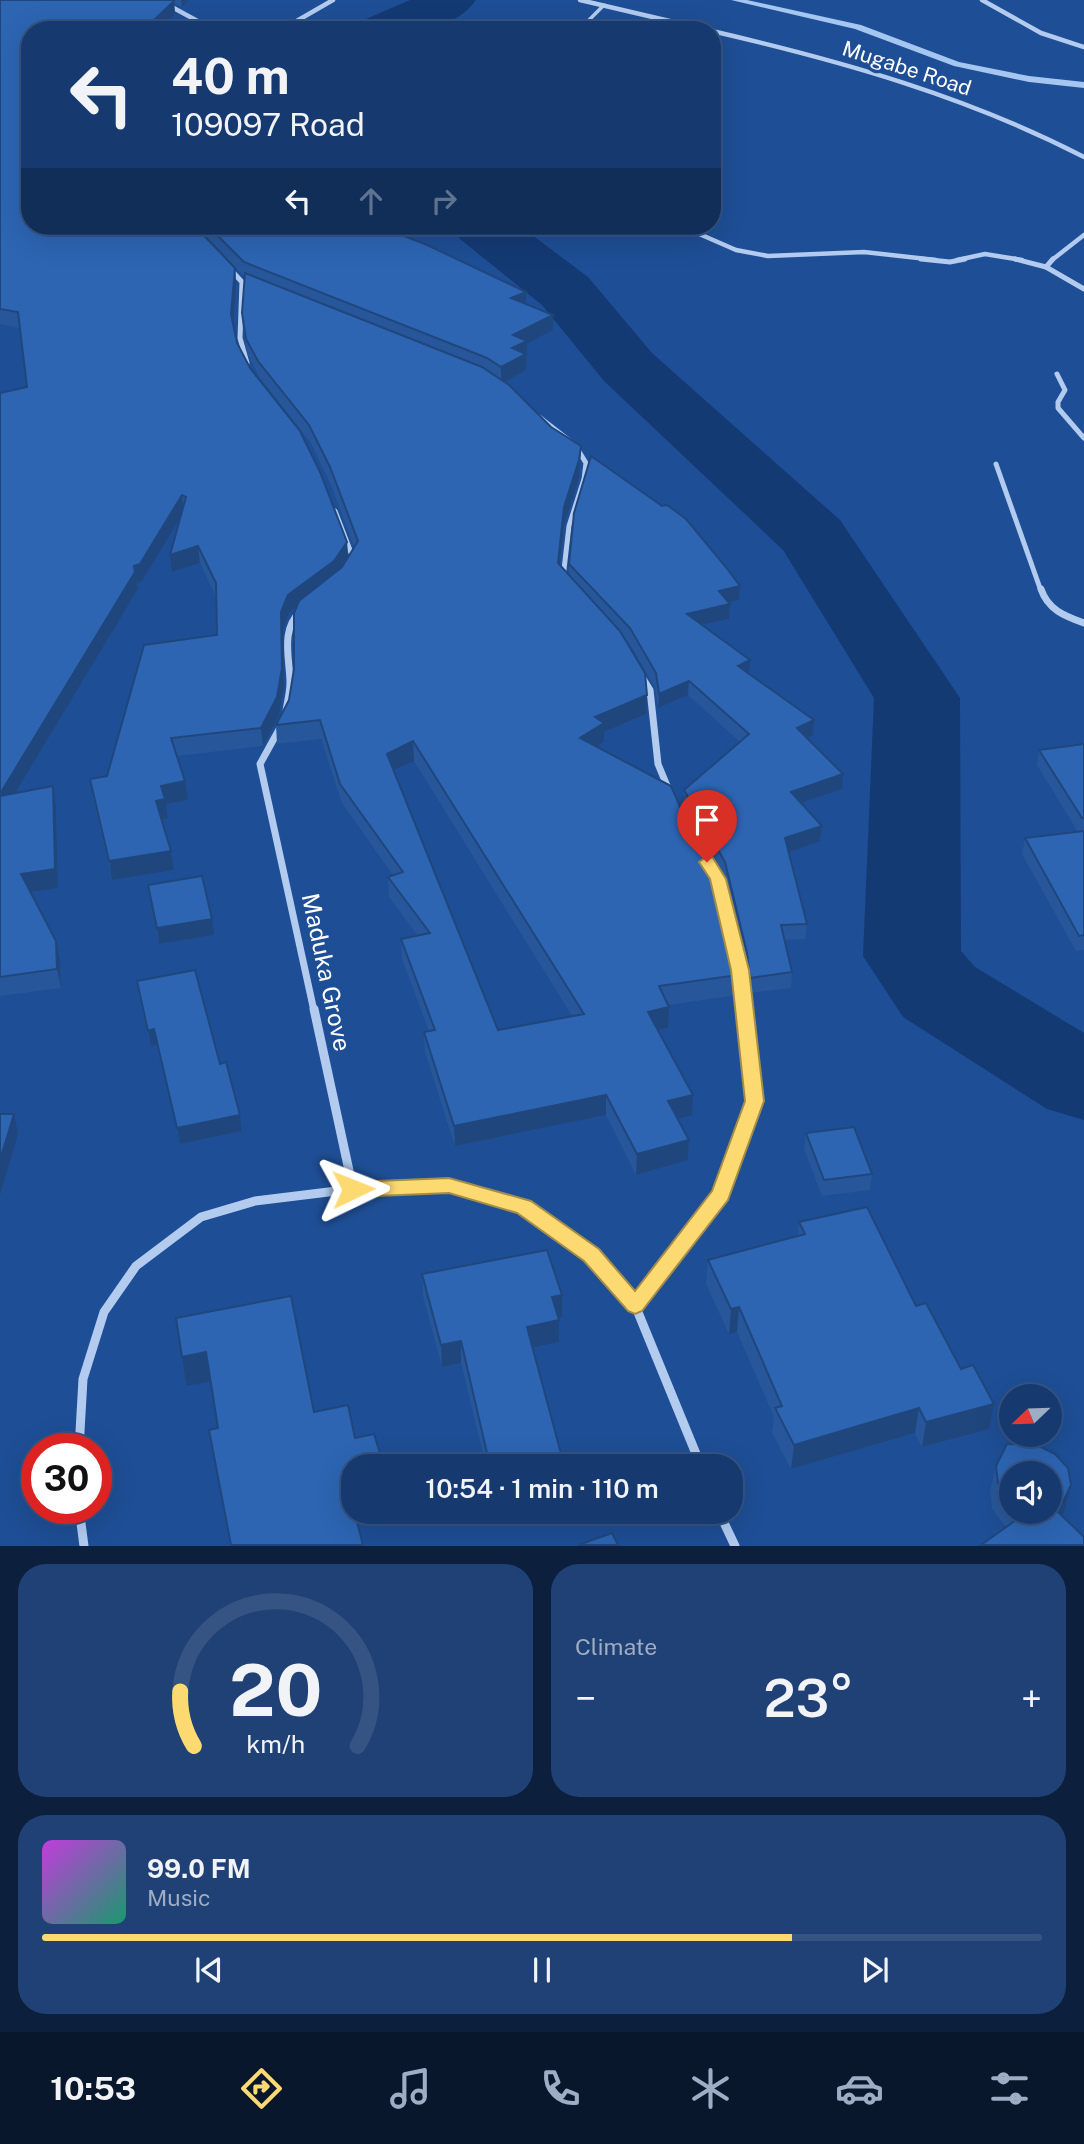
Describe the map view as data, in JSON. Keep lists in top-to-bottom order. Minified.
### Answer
{"streets":{"street":["Mugabe Road","Maduka Grove"]},"north":"bottom left","page":{"turn":["40 m","109097 Road"],"limit":"30","trip":"10:54 · 1 min · 110 m","tile":"Climate","heat":["−","23°","+"],"song":["99.0 FM","Music"],"tabs":"10:53","gauge":["20","km/h"]}}
